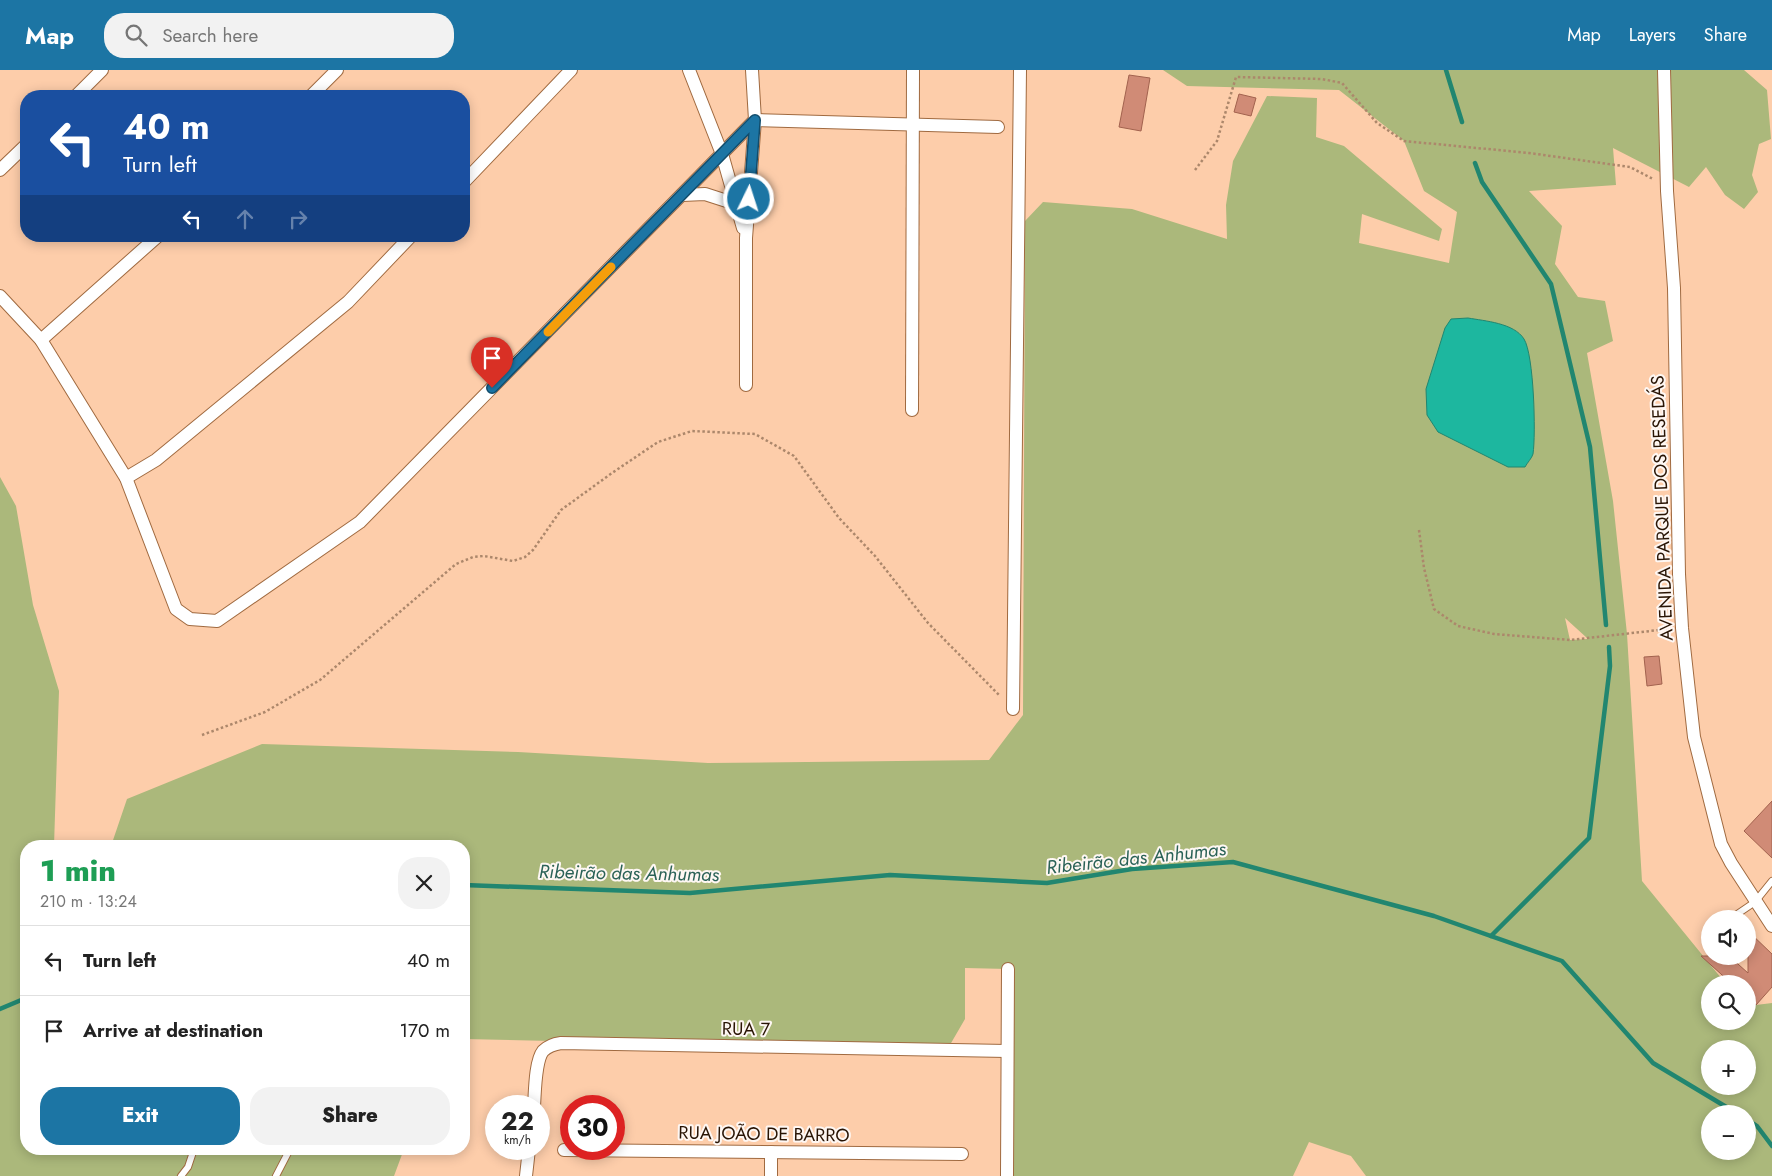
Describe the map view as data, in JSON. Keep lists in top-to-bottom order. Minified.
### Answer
{"streets":{"street":["AVENIDA PARQUE DOS RESEDÁS","RUA 7","RUA JOÃO DE BARRO"]},"water":["Ribeirão das Anhumas"],"page":{"header":"Map","search":"Search here","nav":["Map","Layers","Share"],"turn":["40 m","Turn left"],"heading":["1 min","210 m · 13:24"],"map_buttons":["+","−"],"list":[{"name":"Turn left","value":"40 m"},{"name":"Arrive at destination","value":"170 m"}],"buttons":["Exit","Share"],"speed":"22 km/h","limit":"30"}}
